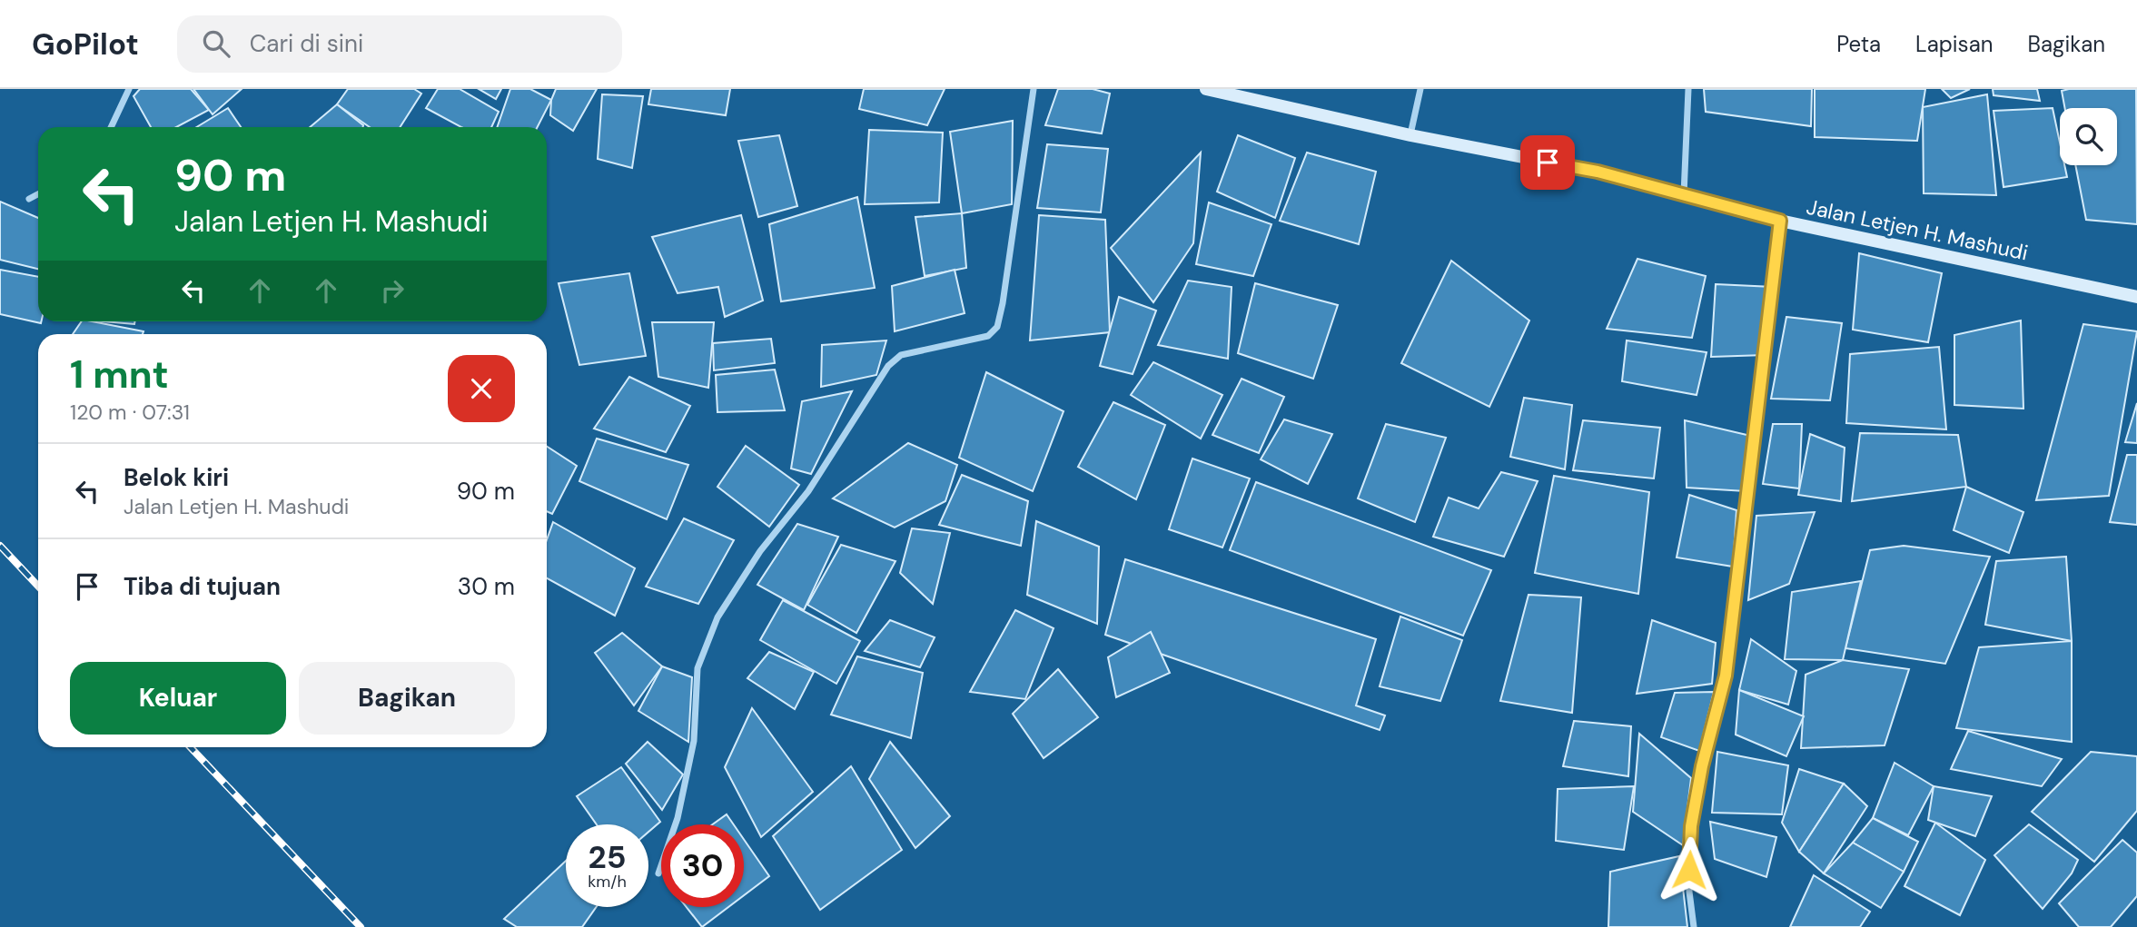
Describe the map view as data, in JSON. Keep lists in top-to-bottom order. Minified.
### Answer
{"streets":{"main road":["Jalan Letjen H. Mashudi"]},"page":{"header":"GoPilot","search":"Cari di sini","nav":["Peta","Lapisan","Bagikan"],"turn":["90 m","Jalan Letjen H. Mashudi"],"heading":["1 mnt","120 m · 07:31"],"list":[{"name":"Belok kiri","note":"Jalan Letjen H. Mashudi","value":"90 m"},{"name":"Tiba di tujuan","value":"30 m"}],"buttons":["Keluar","Bagikan"],"speed":"25 km/h","limit":"30"}}
